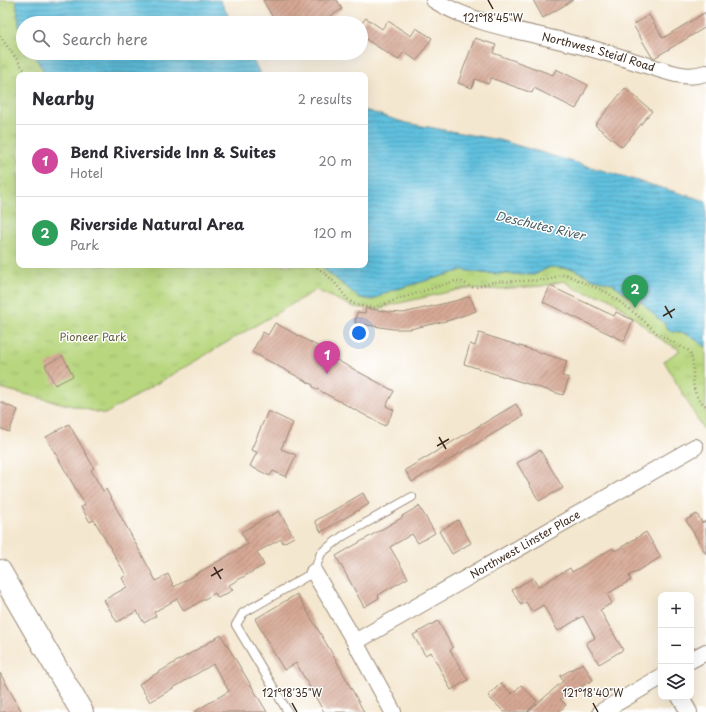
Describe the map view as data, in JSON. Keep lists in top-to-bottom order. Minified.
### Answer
{"streets":{"street":["Northwest Steidl Road","Northwest Linster Place"]},"water":["Deschutes River"],"parks":["Pioneer Park"],"page":{"search":"Search here","heading":["Nearby","2 results"],"list":[{"mark":"1","name":"Bend Riverside Inn & Suites","note":"Hotel","value":"20 m"},{"mark":"2","name":"Riverside Natural Area","note":"Park","value":"120 m"}],"pins":["2","1"],"map_buttons":["+","−"]},"coordinates":["121°18'45\"W","121°18'35\"W","121°18'40\"W"]}
